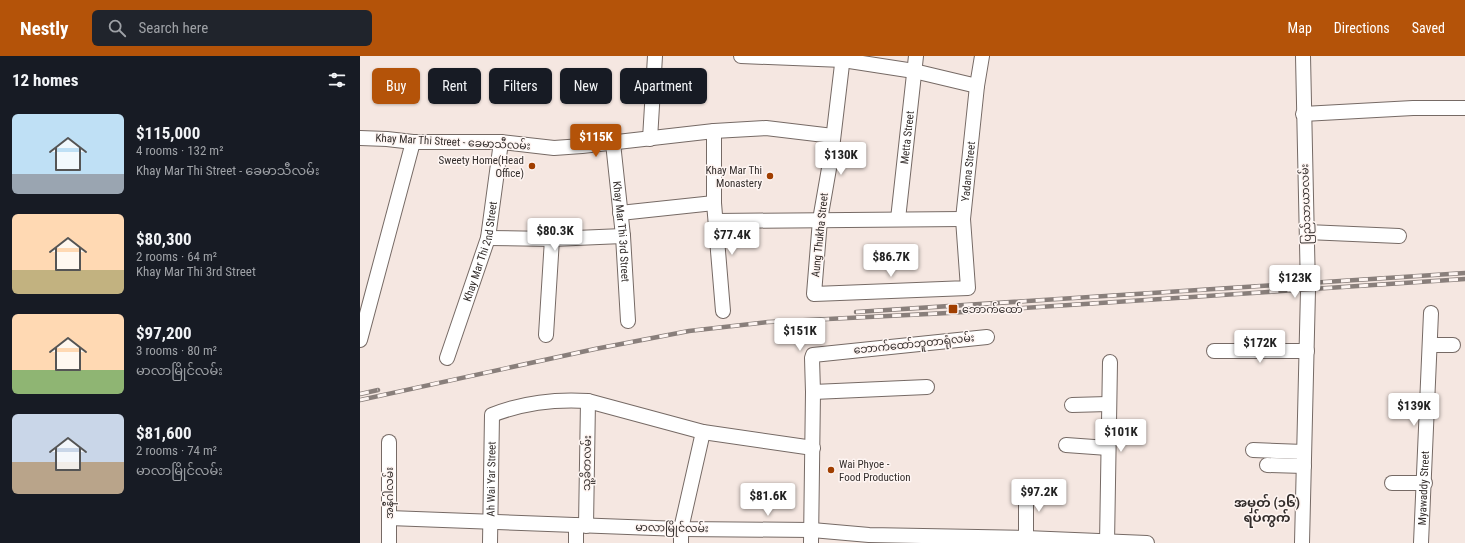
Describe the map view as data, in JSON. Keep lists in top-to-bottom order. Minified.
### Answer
{"streets":{"street":["Metta Street","Khay Mar Thi Street - ခေမာသီလမ်း","Yadana Street","ပြည်သာယာလမ်း","Khay Mar Thi 3rd Street","Aung Thukha Street","Khay Mar Thi 2nd Street","ဘောက်ထော်ဘူတာရုံလမ်း","သူ့ခိတလမ်း","Ah Wai Yar Street","Myawaddy Street","အနီဂါလမ်း","မာလာမြိုင်လမ်း"]},"crossings":[["Khay Mar Thi Street - ခေမာသီလမ်း","Khay Mar Thi 3rd Street"],["Khay Mar Thi Street - ခေမာသီလမ်း","Aung Thukha Street"],["Khay Mar Thi Street - ခေမာသီလမ်း","Khay Mar Thi 2nd Street"],["Yadana Street","Aung Thukha Street"],["ဘောက်ထော်ဘူတာရုံလမ်း","မာလာမြိုင်လမ်း"],["သူ့ခိတလမ်း","Ah Wai Yar Street"],["သူ့ခိတလမ်း","မာလာမြိုင်လမ်း"],["Ah Wai Yar Street","မာလာမြိုင်လမ်း"],["အနီဂါလမ်း","မာလာမြိုင်လမ်း"]],"districts":["အမှတ် (၁၆) ရပ်ကွက်"],"places":{"other":["Sweety Home(Head Office)","Khay Mar Thi Monastery","Wai Phyoe - Food Production"],"transit":["ဘောက်ထော်"]},"page":{"header":"Nestly","search":"Search here","nav":["Map","Directions","Saved"],"heading":"12 homes","chip":["Buy","Rent","Filters","New","Apartment"],"list":[{"name":"$115,000","note":"4 rooms · 132 m² · Khay Mar Thi Street - ခေမာသီလမ်း"},{"name":"$80,300","note":"2 rooms · 64 m² · Khay Mar Thi 3rd Street"},{"name":"$97,200","note":"3 rooms · 80 m² · မာလာမြိုင်လမ်း"},{"name":"$81,600","note":"2 rooms · 74 m² · မာလာမြိုင်လမ်း"}],"price":["$115K","$130K","$80.3K","$77.4K","$86.7K","$123K","$151K","$172K","$139K","$101K","$97.2K","$81.6K"]}}
